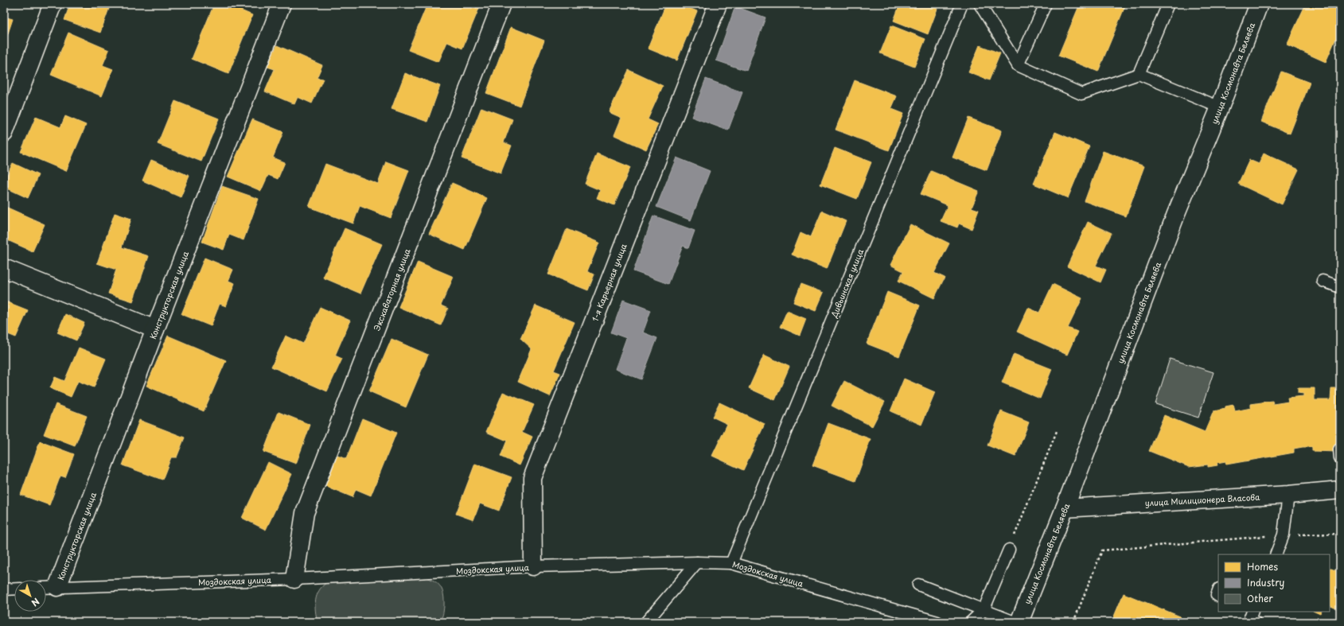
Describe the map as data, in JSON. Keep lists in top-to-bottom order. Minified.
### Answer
{"streets":{"street":["улица Космонавта Беляева","1-я Карьерная улица","Экскаваторная улица","Конструкторская улица","улица Милиционера Власова"],"lane":["Дивьинская улица","Моздокская улица"]},"crossings":[["улица Космонавта Беляева","улица Милиционера Власова"],["1-я Карьерная улица","Моздокская улица"],["Дивьинская улица","Моздокская улица"],["Экскаваторная улица","Моздокская улица"],["Конструкторская улица","Моздокская улица"]],"legend":["Homes","Industry","Other"],"north":"bottom right"}
